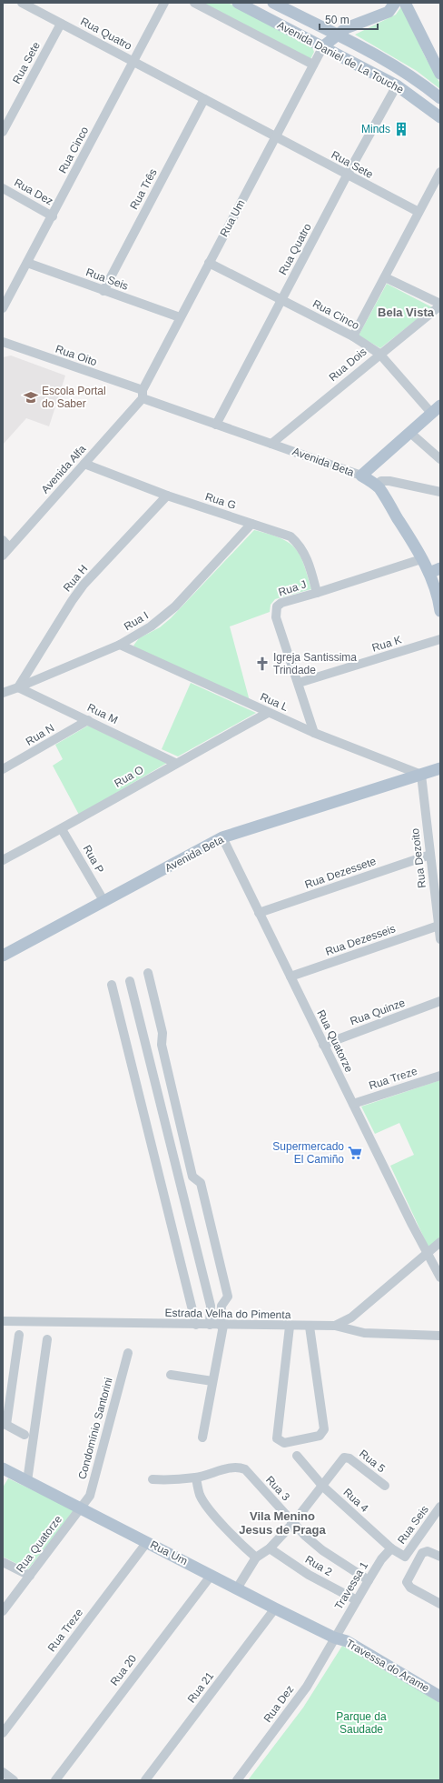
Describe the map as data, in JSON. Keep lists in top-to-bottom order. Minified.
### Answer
{"streets":{"main road":["Avenida Daniel de La Touche","Rua Um","Avenida Beta","Travessa do Arame"],"street":["Rua Quatro","Rua Sete","Rua Cinco","Rua Três","Rua Dez","Rua Seis","Rua Oito","Rua Dois","Avenida Alfa","Rua G","Rua H","Rua J","Rua I","Rua K","Rua L","Rua M","Rua N","Rua O","Rua Dezoito","Rua P","Rua Dezessete","Rua Dezesseis","Rua Quinze","Rua Quatorze","Rua Treze","Estrada Velha do Pimenta","Condomínio Santorini","Rua 5","Rua 3","Rua 4","Rua 2","Travessa 1","Rua 20","Rua 21"]},"crossings":[["Rua Quatro","Avenida Daniel de La Touche"],["Rua Quatro","Rua Sete"],["Rua Quatro","Rua Cinco"],["Rua Quatro","Rua Três"],["Rua Quatro","Rua Um"],["Rua Quatro","Avenida Beta"],["Avenida Daniel de La Touche","Rua Um"],["Rua Sete","Rua Um"],["Rua Cinco","Rua Dez"],["Rua Cinco","Rua Um"],["Rua Cinco","Rua Seis"],["Rua Cinco","Rua Dois"],["Rua Três","Rua Seis"],["Rua Dez","Rua Um"],["Rua Dez","Travessa 1"],["Rua Dez","Travessa do Arame"],["Rua Um","Rua Seis"],["Rua Um","Rua Oito"],["Rua Um","Avenida Beta"],["Rua Um","Avenida Alfa"],["Rua Um","Rua Quatorze"],["Rua Um","Rua Treze"],["Rua Um","Condomínio Santorini"],["Rua Um","Travessa 1"],["Rua Um","Travessa do Arame"],["Rua Um","Rua 20"],["Rua Um","Rua 21"],["Rua Seis","Rua 4"],["Rua Oito","Avenida Beta"],["Rua Oito","Avenida Alfa"],["Rua Dois","Avenida Beta"],["Avenida Beta","Avenida Alfa"],["Avenida Beta","Rua J"],["Avenida Beta","Rua L"],["Avenida Beta","Rua Dezoito"],["Avenida Beta","Rua P"],["Avenida Beta","Rua Quatorze"],["Avenida Alfa","Rua G"],["Rua G","Rua H"],["Rua G","Rua J"],["Rua G","Rua I"],["Rua H","Rua I"],["Rua H","Rua M"],["Rua J","Rua K"],["Rua J","Rua L"],["Rua I","Rua L"],["Rua I","Rua M"],["Rua L","Rua O"],["Rua L","Rua Dezoito"],["Rua M","Rua N"],["Rua M","Rua O"],["Rua O","Rua P"],["Rua Dezoito","Rua Dezessete"],["Rua Dezoito","Rua Dezesseis"],["Rua Dezessete","Rua Quatorze"],["Rua Dezesseis","Rua Quatorze"],["Rua Quinze","Rua Quatorze"],["Rua Quatorze","Rua Treze"],["Rua Quatorze","Estrada Velha do Pimenta"],["Rua Quatorze","Condomínio Santorini"],["Rua 5","Rua 4"],["Rua 3","Travessa 1"],["Rua 4","Travessa 1"],["Rua 2","Travessa 1"],["Travessa 1","Travessa do Arame"]],"districts":["Bela Vista","Vila Menino Jesus de Praga"],"parks":["Parque da Saudade"],"places":{"building":["Minds"],"school or university":["Escola Portal do Saber"],"church":["Igreja Santissima Trindade"],"supermarket":["Supermercado El Camiño"]},"scale_bar":"50 m"}
